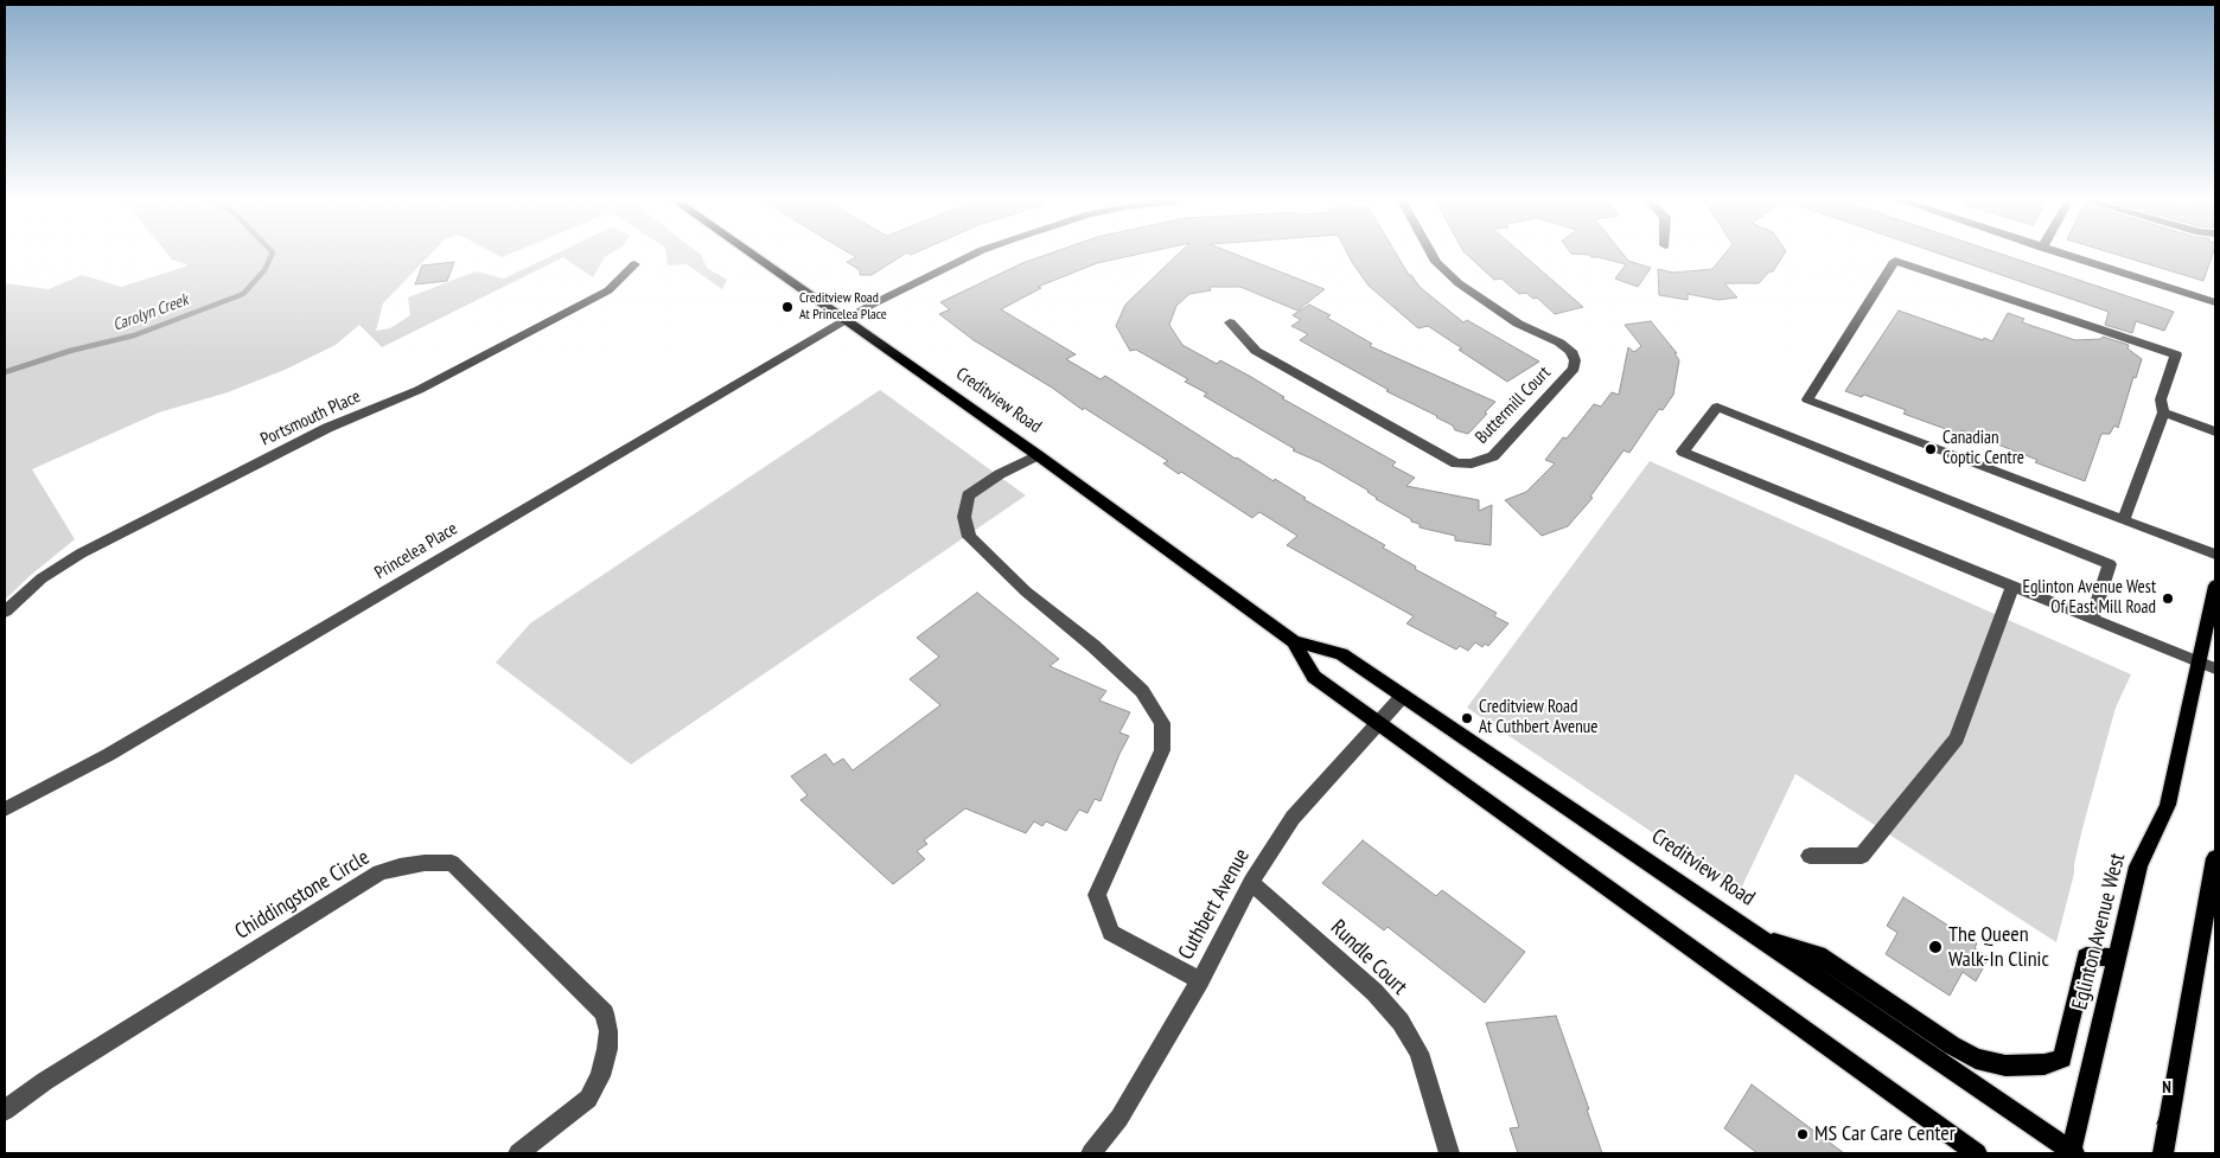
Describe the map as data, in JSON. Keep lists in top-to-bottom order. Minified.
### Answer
{"streets":{"main road":["Creditview Road","Eglinton Avenue West"],"street":["Buttermill Court","Portsmouth Place","Princelea Place","Chiddingstone Circle","Cuthbert Avenue","Rundle Court"]},"crossings":[["Creditview Road","Princelea Place"],["Creditview Road","Cuthbert Avenue"],["Creditview Road","Eglinton Avenue West"],["Cuthbert Avenue","Rundle Court"]],"water":["Carolyn Creek"],"places":["Creditview Road At Princelea Place","Canadian Coptic Centre","Eglinton Avenue West Of East Mill Road","Creditview Road At Cuthbert Avenue","The Queen Walk-In Clinic","MS Car Care Center"],"north":"top"}
